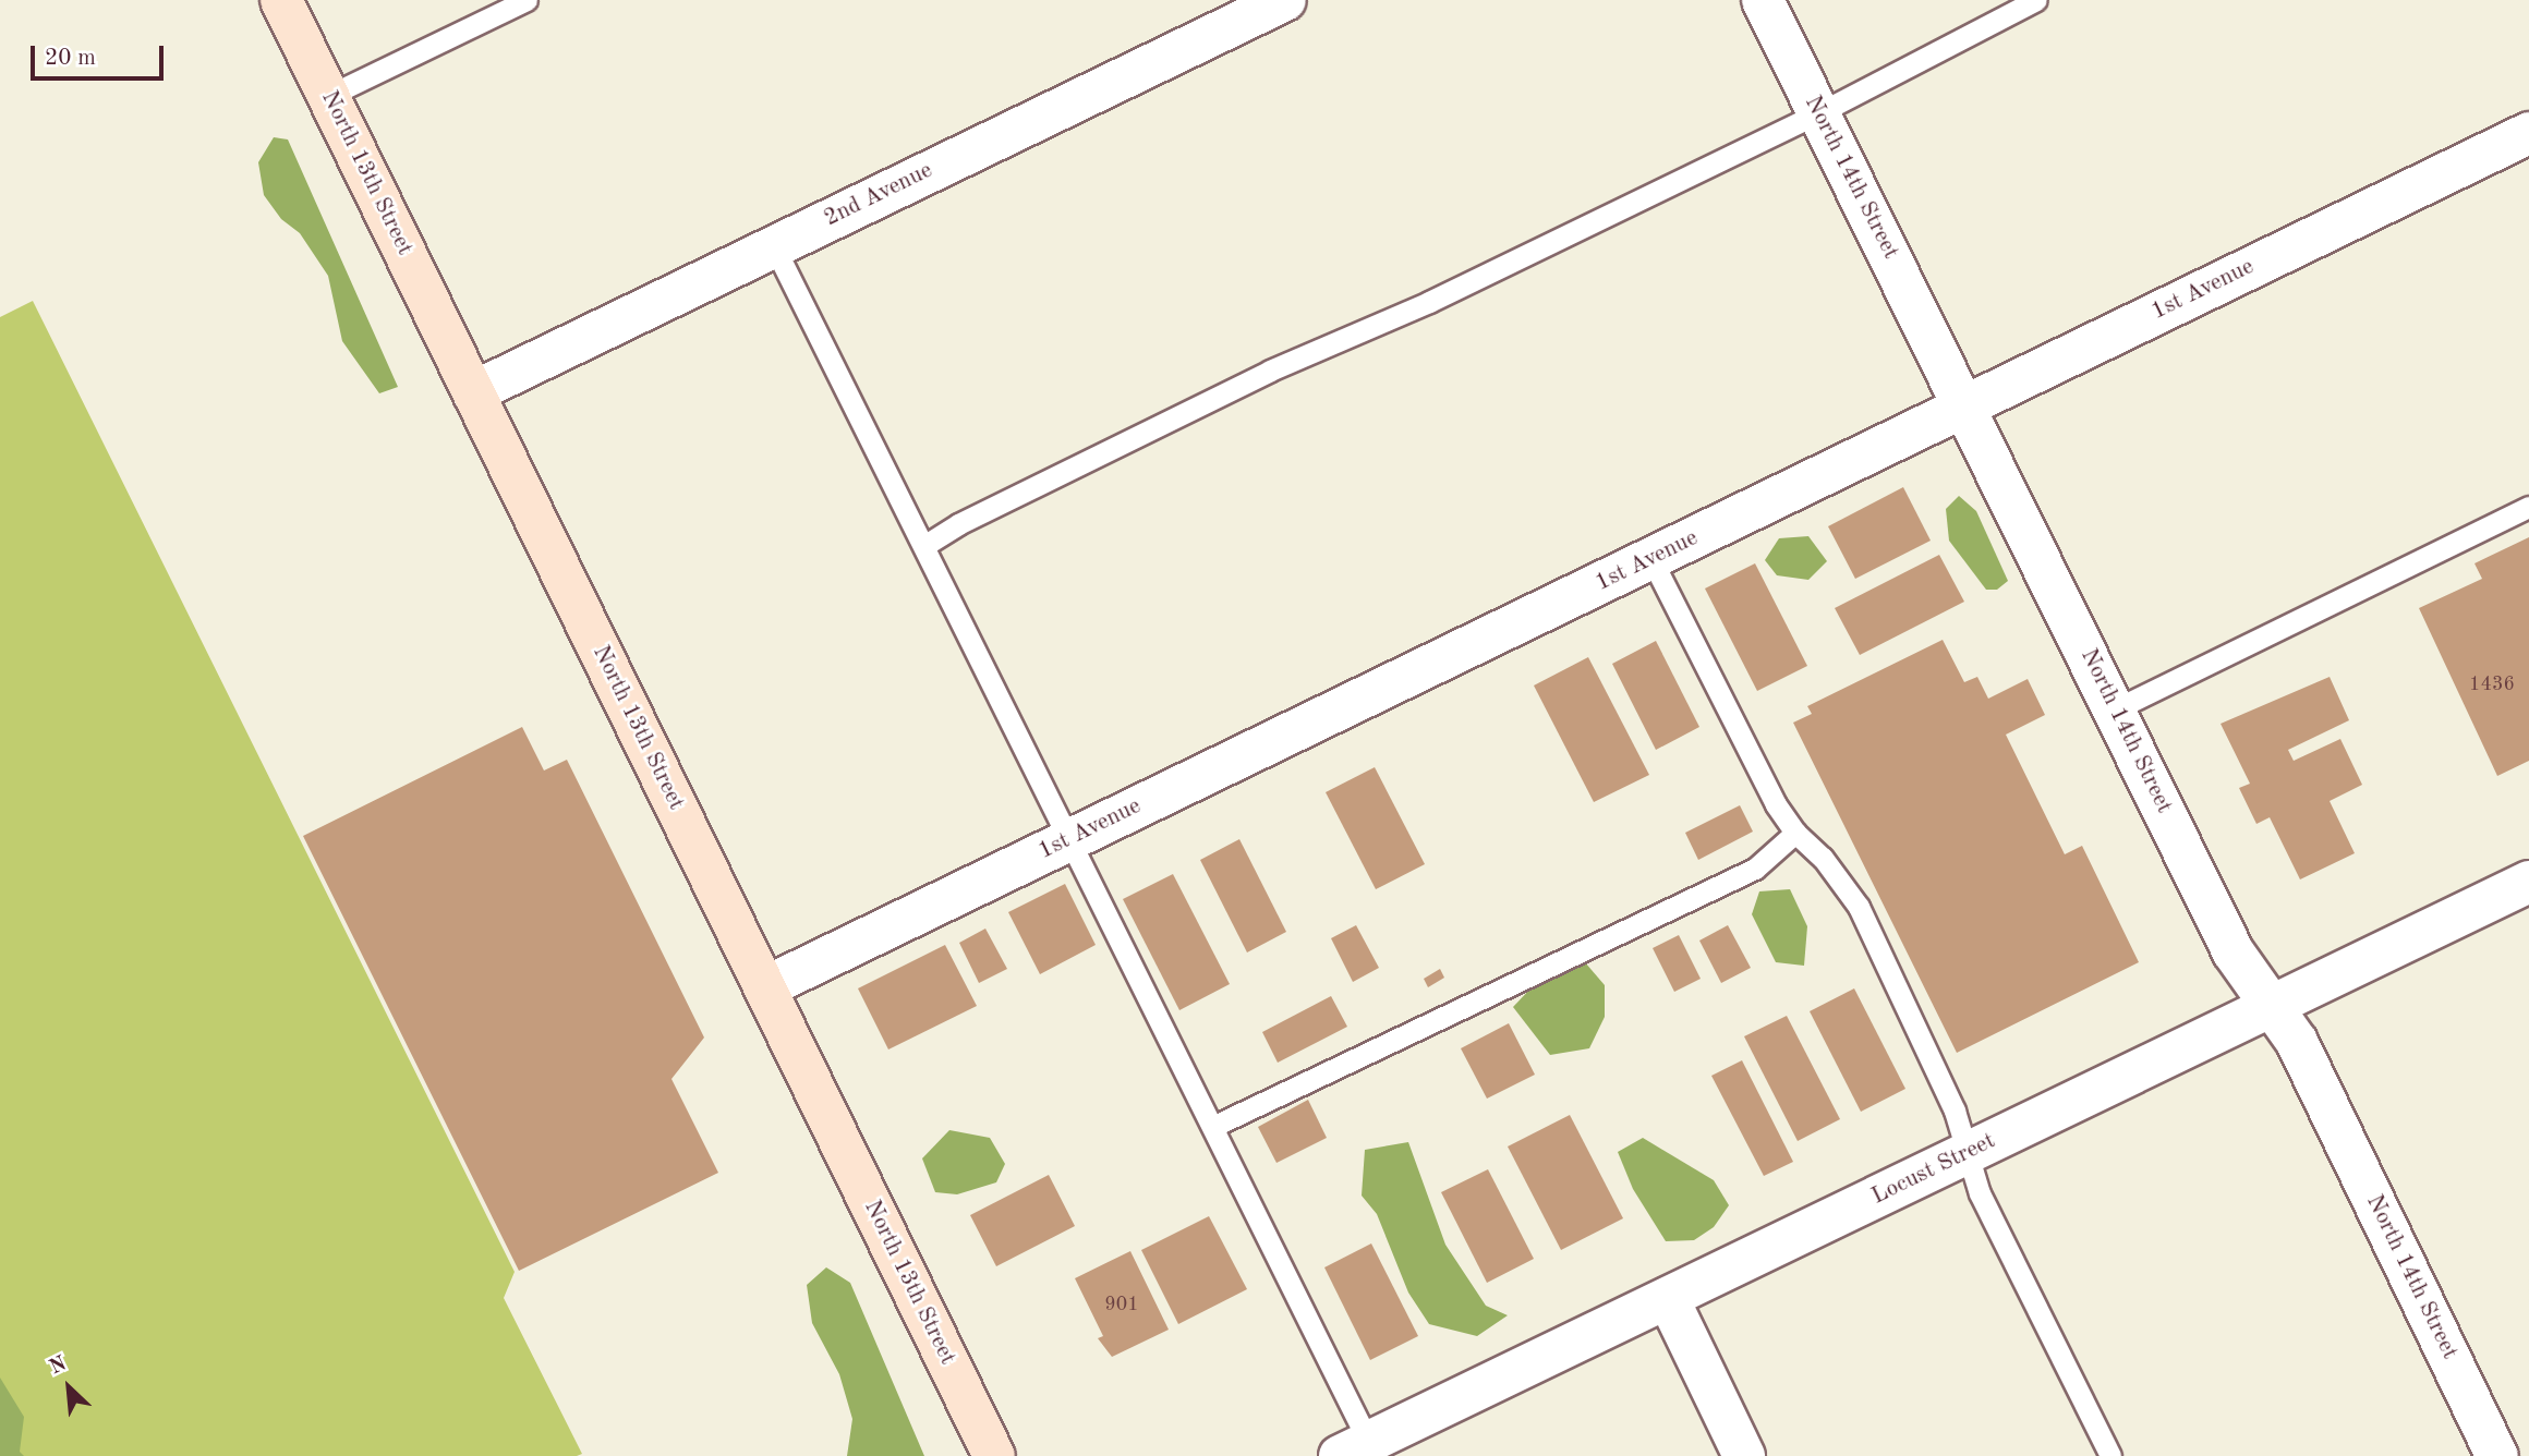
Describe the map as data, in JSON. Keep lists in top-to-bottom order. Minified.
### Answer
{"streets":{"main road":["North 13th Street"],"street":["North 14th Street","2nd Avenue","1st Avenue","Locust Street"]},"crossings":[["North 13th Street","2nd Avenue"],["North 13th Street","1st Avenue"],["North 14th Street","1st Avenue"],["North 14th Street","Locust Street"]],"house_numbers":["1436","901"],"scale_bar":"20 m","north":"top left"}
